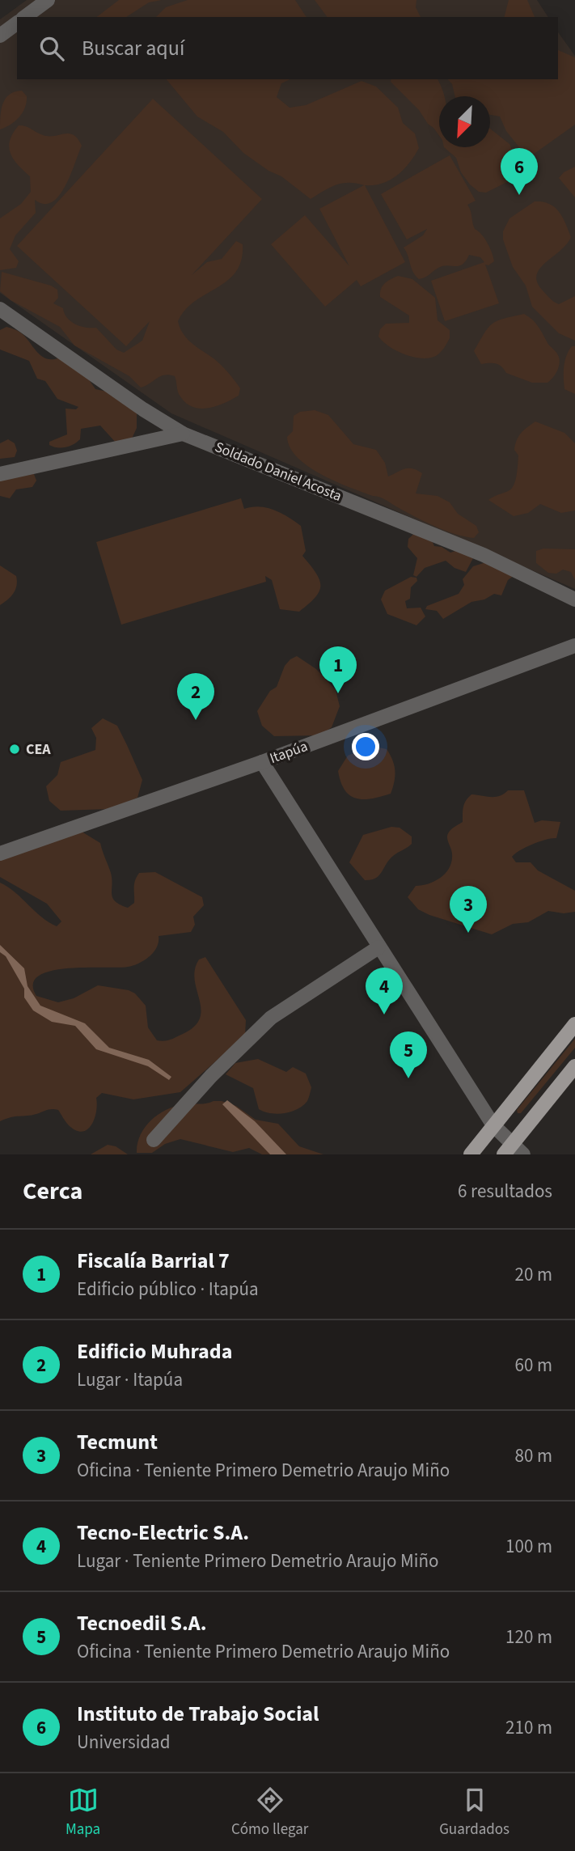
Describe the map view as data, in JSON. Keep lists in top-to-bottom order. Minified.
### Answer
{"streets":{"street":["Soldado Daniel Acosta","Itapúa"]},"places":["CEA"],"north":"bottom left","page":{"search":"Buscar aquí","pins":["6","1","2","3","4","5"],"heading":["Cerca","6 resultados"],"list":[{"mark":"1","name":"Fiscalía Barrial 7","note":"Edificio público · Itapúa","value":"20 m"},{"mark":"2","name":"Edificio Muhrada","note":"Lugar · Itapúa","value":"60 m"},{"mark":"3","name":"Tecmunt","note":"Oficina · Teniente Primero Demetrio Araujo Miño","value":"80 m"},{"mark":"4","name":"Tecno-Electric S.A.","note":"Lugar · Teniente Primero Demetrio Araujo Miño","value":"100 m"},{"mark":"5","name":"Tecnoedil S.A.","note":"Oficina · Teniente Primero Demetrio Araujo Miño","value":"120 m"},{"mark":"6","name":"Instituto de Trabajo Social","note":"Universidad","value":"210 m"}],"nav":["Mapa","Cómo llegar","Guardados"]}}
